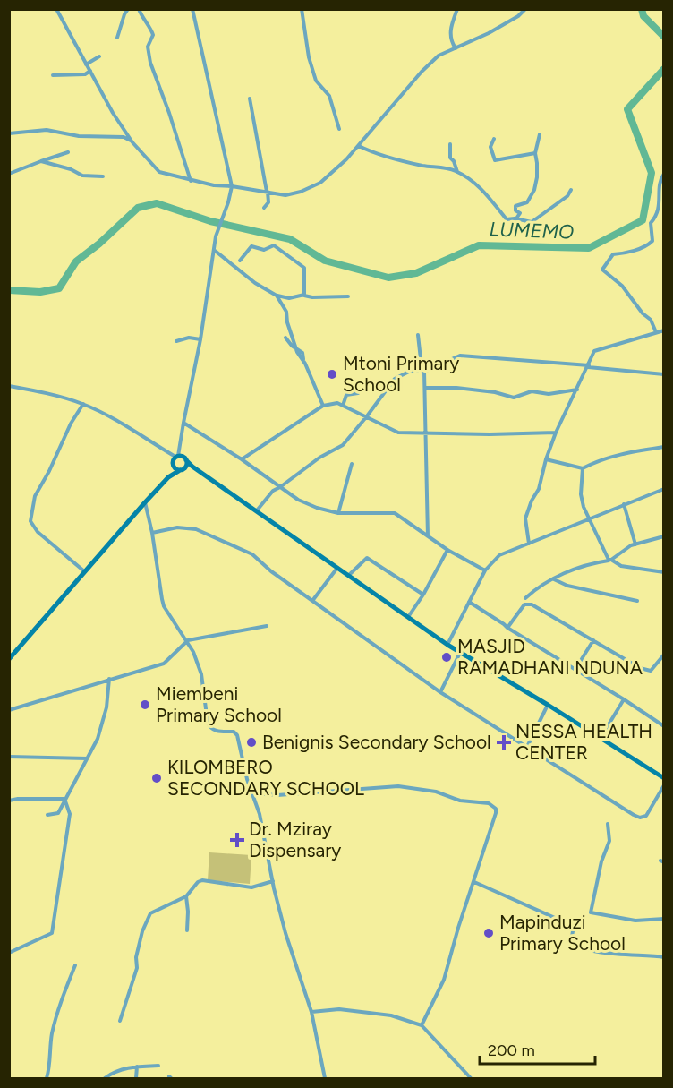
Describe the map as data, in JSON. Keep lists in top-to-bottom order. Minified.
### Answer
{"water":["LUMEMO"],"places":{"other":["Mtoni Primary School","MASJID RAMADHANI NDUNA","Miembeni Primary School","Benignis Secondary School","KILOMBERO SECONDARY SCHOOL","Mapinduzi Primary School"],"health":["NESSA HEALTH CENTER","Dr. Mziray Dispensary"]},"scale_bar":"200 m"}
